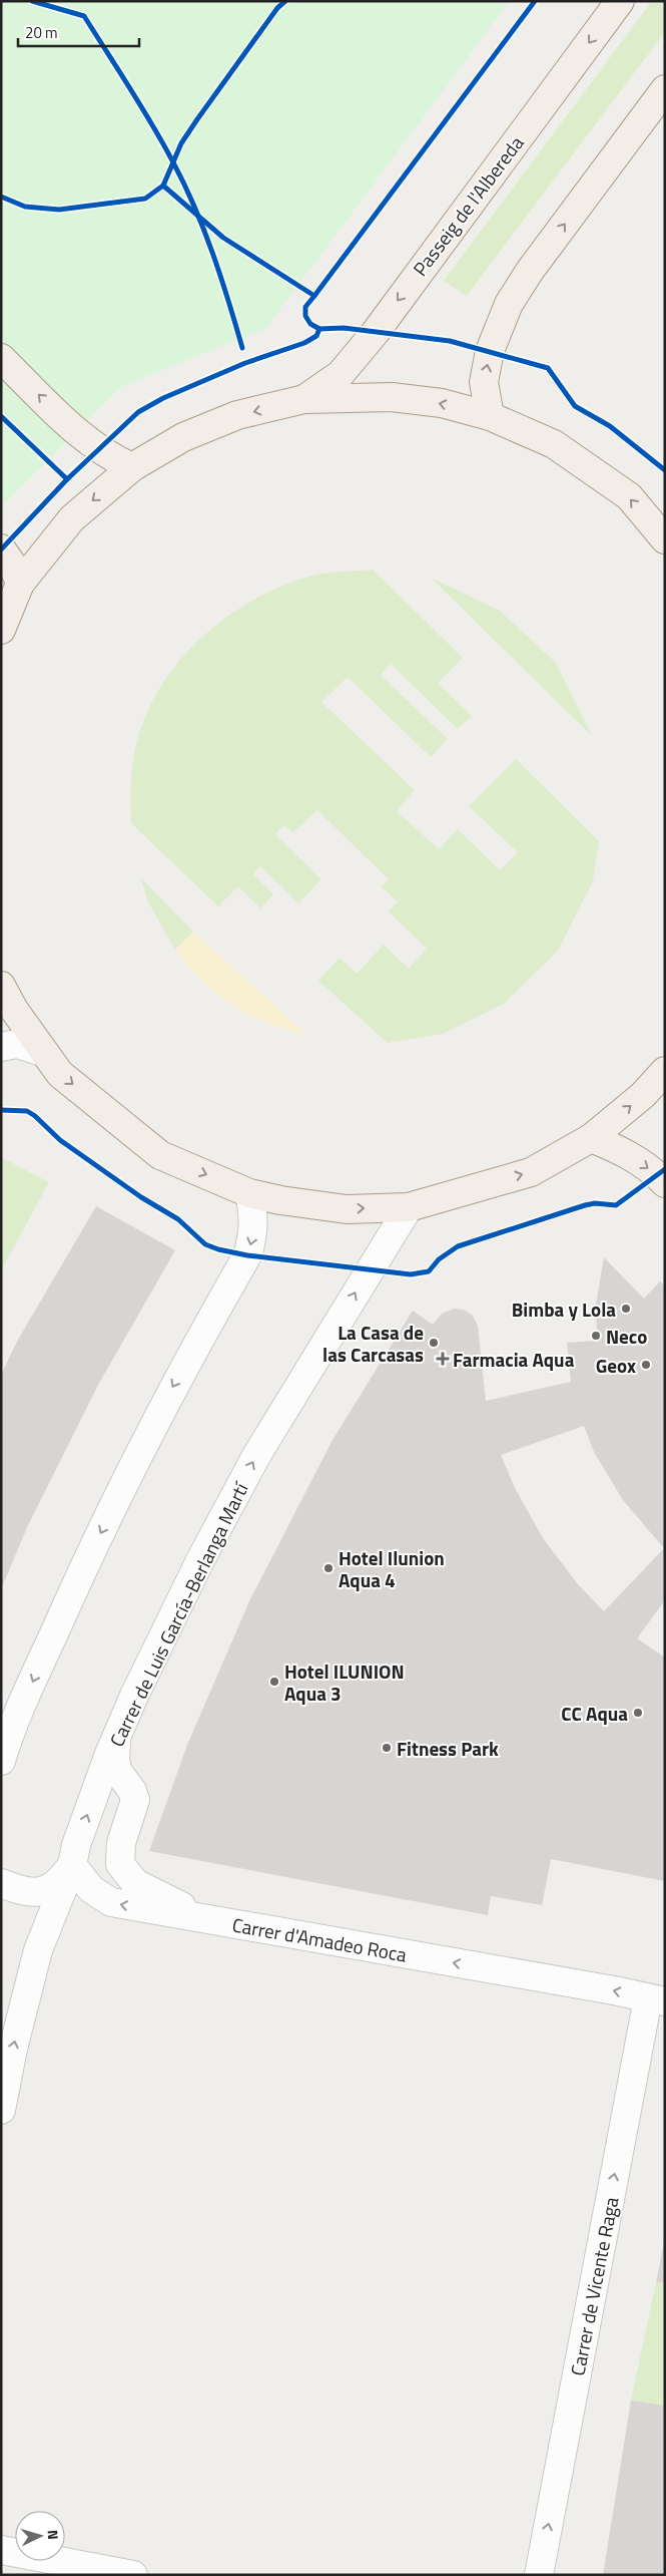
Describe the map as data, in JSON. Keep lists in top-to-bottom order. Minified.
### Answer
{"streets":{"main road":["Passeig de l'Albereda"],"street":["Carrer de Luis García-Berlanga Martí","Carrer d'Amadeo Roca","Carrer de Vicente Raga"]},"crossings":[["Carrer de Luis García-Berlanga Martí","Carrer d'Amadeo Roca"],["Carrer d'Amadeo Roca","Carrer de Vicente Raga"]],"one_way":["Carrer d'Amadeo Roca","Carrer de Vicente Raga"],"places":{"other":["Bimba y Lola","Neco","La Casa de las Carcasas","Geox","Hotel Ilunion Aqua 4","Hotel ILUNION Aqua 3","CC Aqua","Fitness Park"],"health":["Farmacia Aqua"]},"scale_bar":"20 m","north":"right"}
